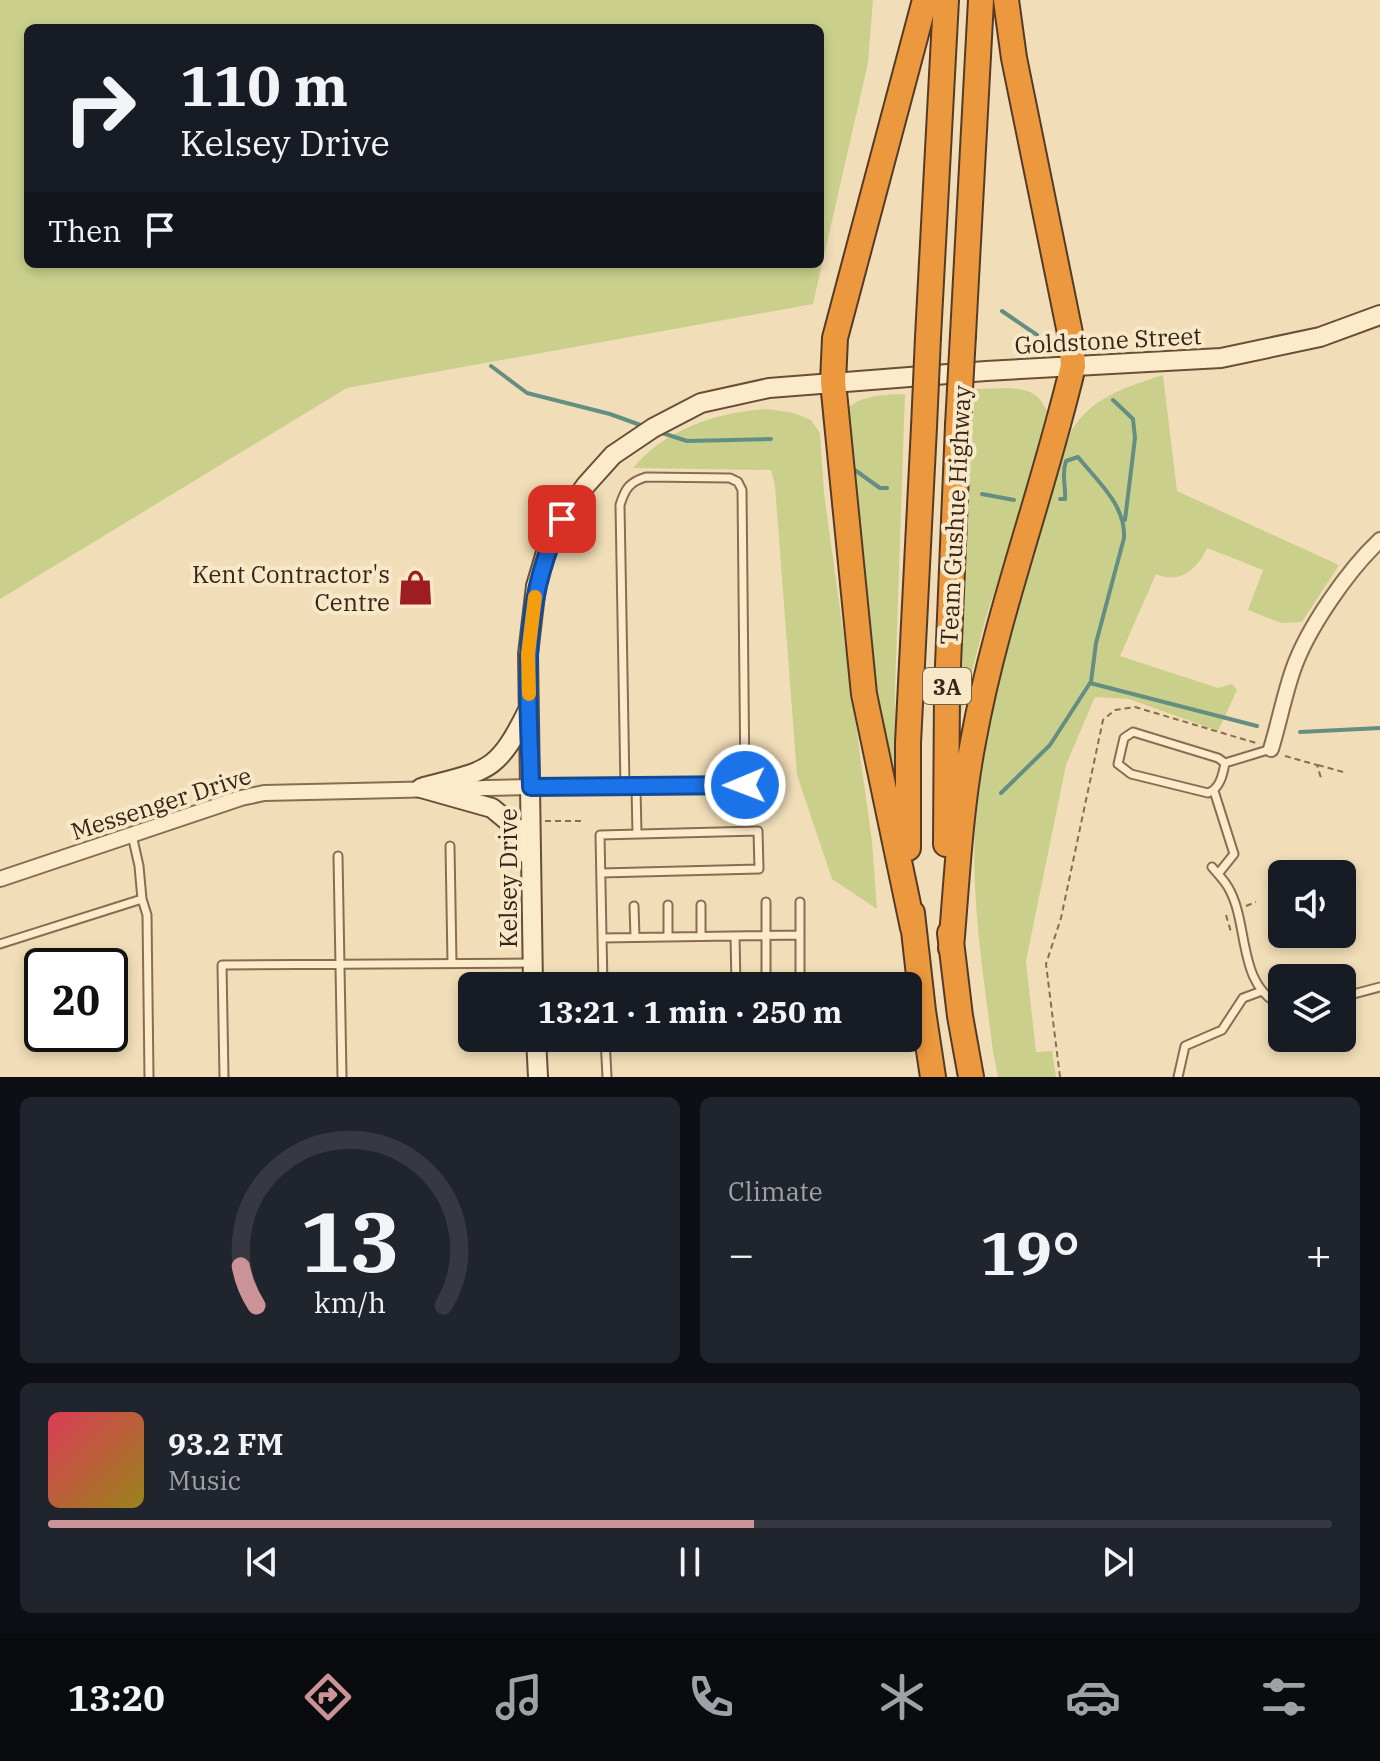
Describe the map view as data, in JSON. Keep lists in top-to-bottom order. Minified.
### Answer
{"streets":{"highway":["Team Gushue Highway","3A"],"main road":["Goldstone Street","Kelsey Drive"],"street":["Messenger Drive"]},"crossings":[["Goldstone Street","Kelsey Drive"],["Messenger Drive","Kelsey Drive"]],"places":{"shop":["Kent Contractor's Centre"]},"page":{"turn":["110 m","Kelsey Drive"],"then":"Then","limit":"20","trip":"13:21 · 1 min · 250 m","tile":"Climate","heat":["−","19°","+"],"song":["93.2 FM","Music"],"tabs":"13:20","gauge":["13","km/h"]}}
